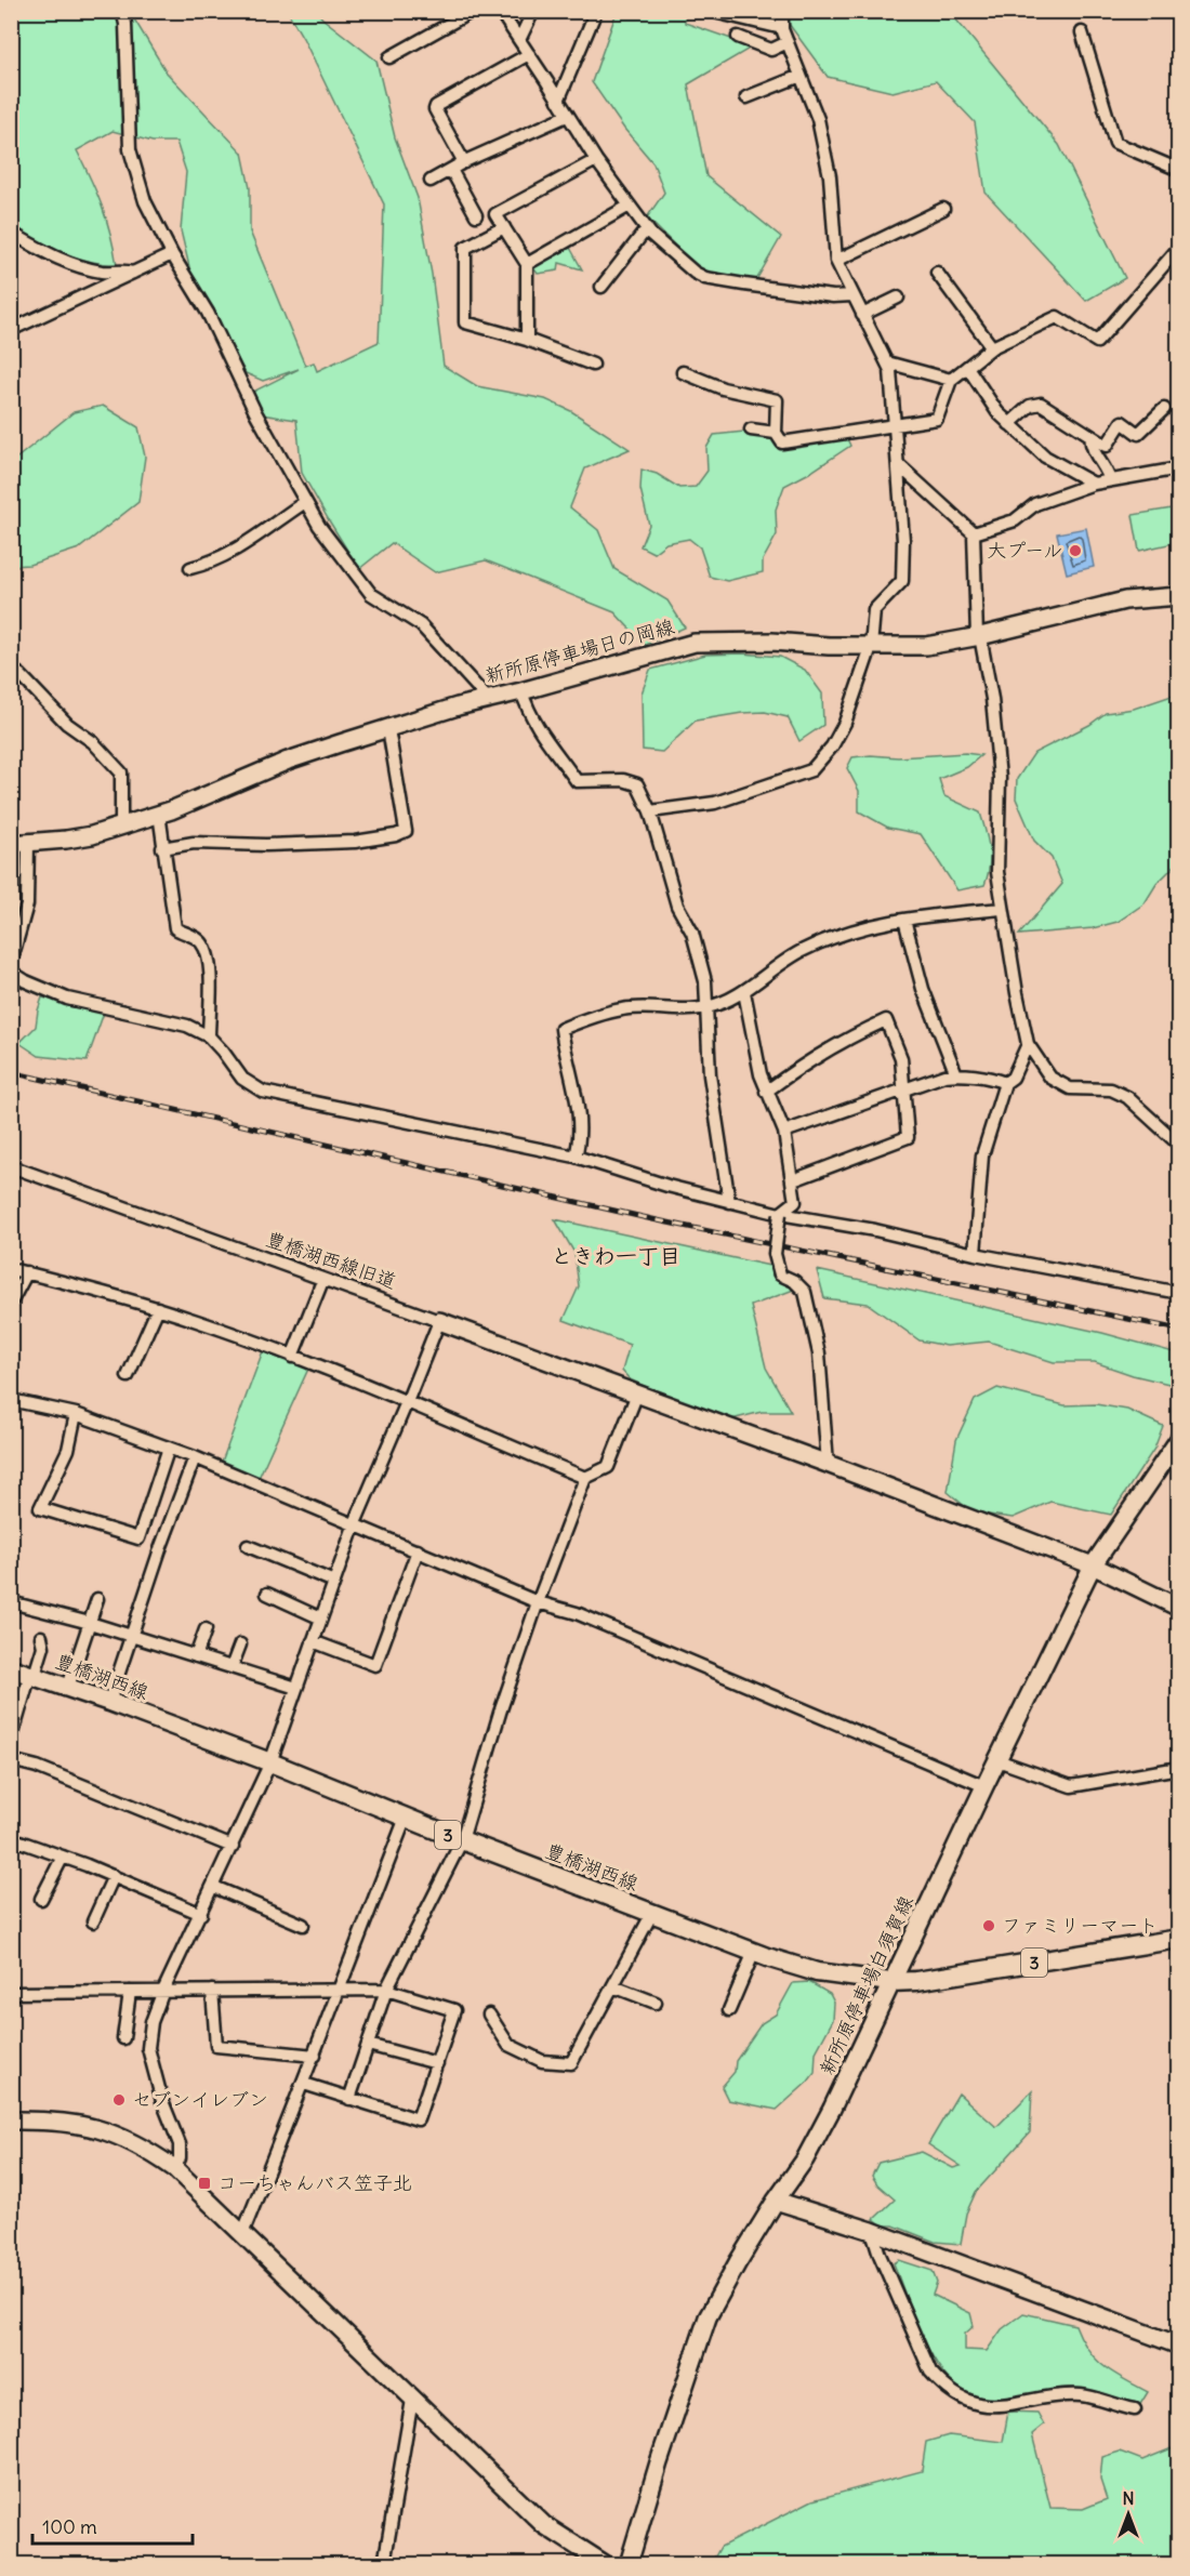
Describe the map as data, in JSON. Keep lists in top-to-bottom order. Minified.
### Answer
{"streets":{"main road":["新所原停車場日の岡線","豊橋湖西線旧道","豊橋湖西線","3","新所原停車場白須賀線"]},"crossings":[["豊橋湖西線旧道","新所原停車場白須賀線"],["豊橋湖西線","新所原停車場白須賀線"]],"districts":["ときわ一丁目"],"places":{"other":["大プール","ファミリーマート","セブンイレブン"],"transit":["コーちゃんバス笠子北"]},"scale_bar":"100 m","north":"top"}
